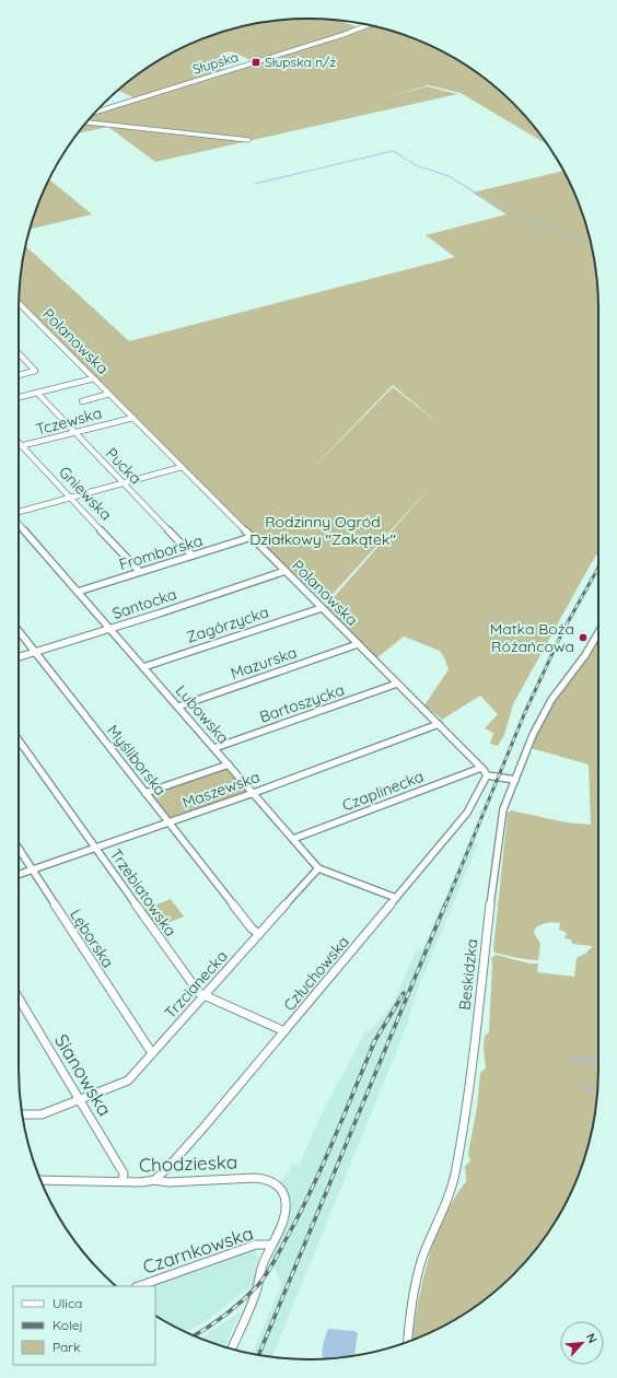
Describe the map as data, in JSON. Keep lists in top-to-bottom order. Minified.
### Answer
{"streets":{"street":["Słupska","Polanowska","Tczewska","Pucka","Gniewska","Fromborska","Santocka","Zagórzycka","Mazurska","Bartoszycka","Lubowska","Myśliborska","Maszewska","Czaplinecka","Trzebiatowska","Lęborska","Człuchowska","Beskidzka","Trzcianecka","Sianowska","Chodzieska","Czarnkowska"]},"crossings":[["Polanowska","Tczewska"],["Polanowska","Fromborska"],["Polanowska","Santocka"],["Polanowska","Zagórzycka"],["Polanowska","Mazurska"],["Polanowska","Bartoszycka"],["Polanowska","Maszewska"],["Polanowska","Czaplinecka"],["Polanowska","Człuchowska"],["Tczewska","Pucka"],["Tczewska","Gniewska"],["Pucka","Fromborska"],["Gniewska","Fromborska"],["Fromborska","Lubowska"],["Santocka","Lubowska"],["Santocka","Myśliborska"],["Zagórzycka","Lubowska"],["Mazurska","Lubowska"],["Bartoszycka","Lubowska"],["Lubowska","Maszewska"],["Lubowska","Czaplinecka"],["Lubowska","Człuchowska"],["Lubowska","Trzcianecka"],["Myśliborska","Maszewska"],["Myśliborska","Trzcianecka"],["Maszewska","Trzebiatowska"],["Maszewska","Lęborska"],["Trzebiatowska","Człuchowska"],["Trzebiatowska","Trzcianecka"],["Lęborska","Trzcianecka"],["Człuchowska","Chodzieska"],["Trzcianecka","Sianowska"],["Sianowska","Chodzieska"],["Chodzieska","Czarnkowska"]],"parks":["Rodzinny Ogród Działkowy \"Zakątek\""],"places":{"transit":["Słupska n/ż"],"other":["Matka Boża Różańcowa"]},"legend":["Ulica","Kolej","Park"],"north":"top right"}
